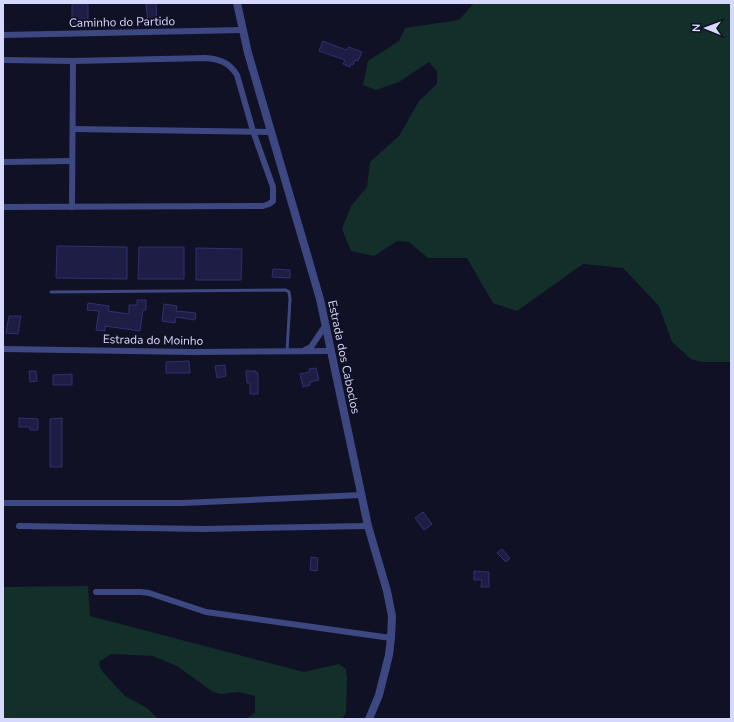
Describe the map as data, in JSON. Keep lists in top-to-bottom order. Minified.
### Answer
{"streets":{"street":["Caminho do Partido","Estrada do Moinho","Estrada dos Caboclos"]},"crossings":[["Caminho do Partido","Estrada dos Caboclos"],["Estrada do Moinho","Estrada dos Caboclos"]],"north":"left"}
